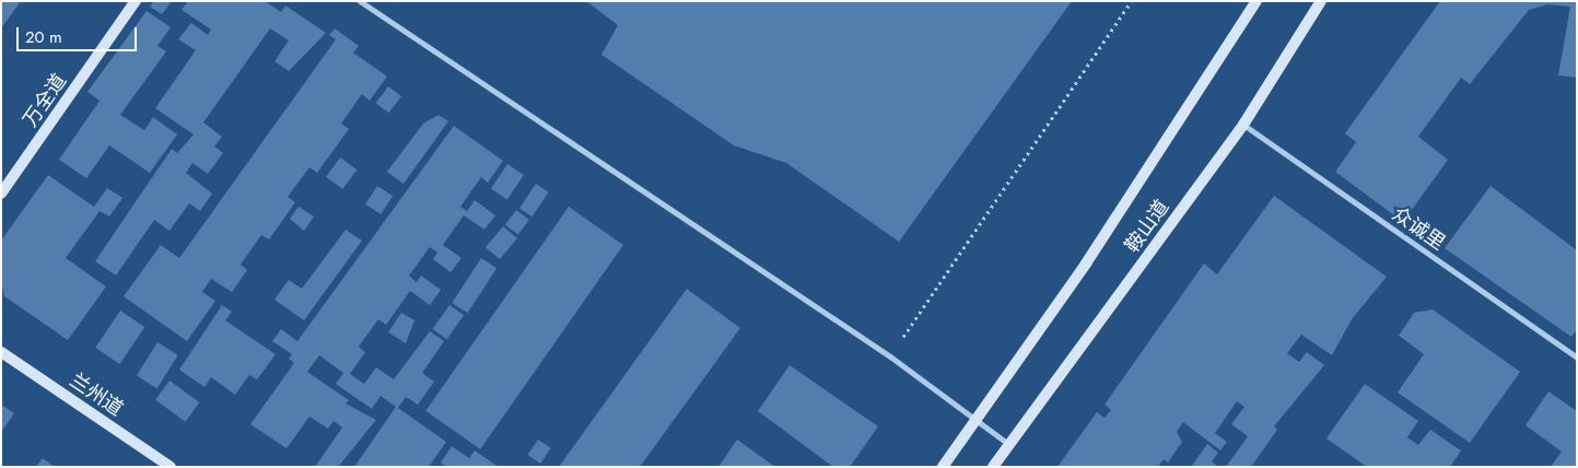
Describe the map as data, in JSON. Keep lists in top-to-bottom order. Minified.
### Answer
{"streets":{"main road":["万全道","鞍山道","兰州道"],"street":["众诚里"]},"crossings":[["鞍山道","众诚里"]],"scale_bar":"20 m"}
